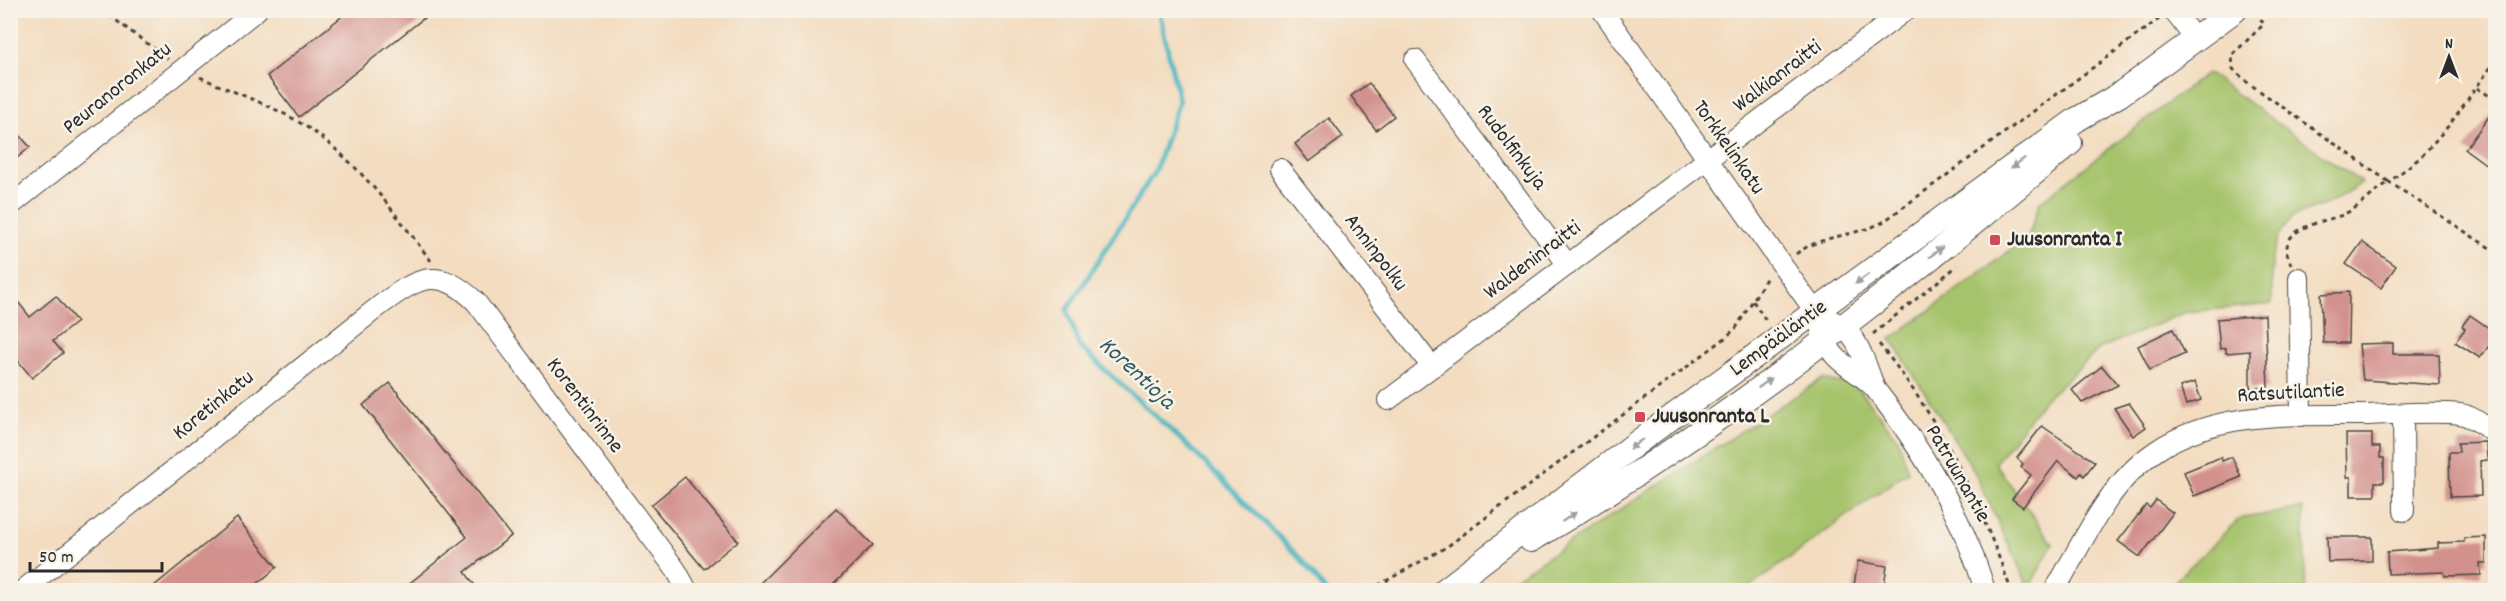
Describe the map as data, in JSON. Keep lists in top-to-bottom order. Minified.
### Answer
{"streets":{"main road":["Lempääläntie"],"street":["Walkianraitti","Peuranoronkatu","Rudolfinkuja","Torkkelinkatu","Anninpolku","Waldeninraitti","Ratsutilantie","Koretinkatu","Korentinrinne","Patruunantie"]},"crossings":[["Walkianraitti","Torkkelinkatu"],["Walkianraitti","Waldeninraitti"],["Rudolfinkuja","Waldeninraitti"],["Torkkelinkatu","Waldeninraitti"],["Torkkelinkatu","Lempääläntie"],["Torkkelinkatu","Patruunantie"],["Anninpolku","Waldeninraitti"],["Lempääläntie","Patruunantie"],["Koretinkatu","Korentinrinne"]],"water":["Korentioja"],"places":{"transit":["Juusonranta I","Juusonranta L"]},"scale_bar":"50 m","north":"top"}
